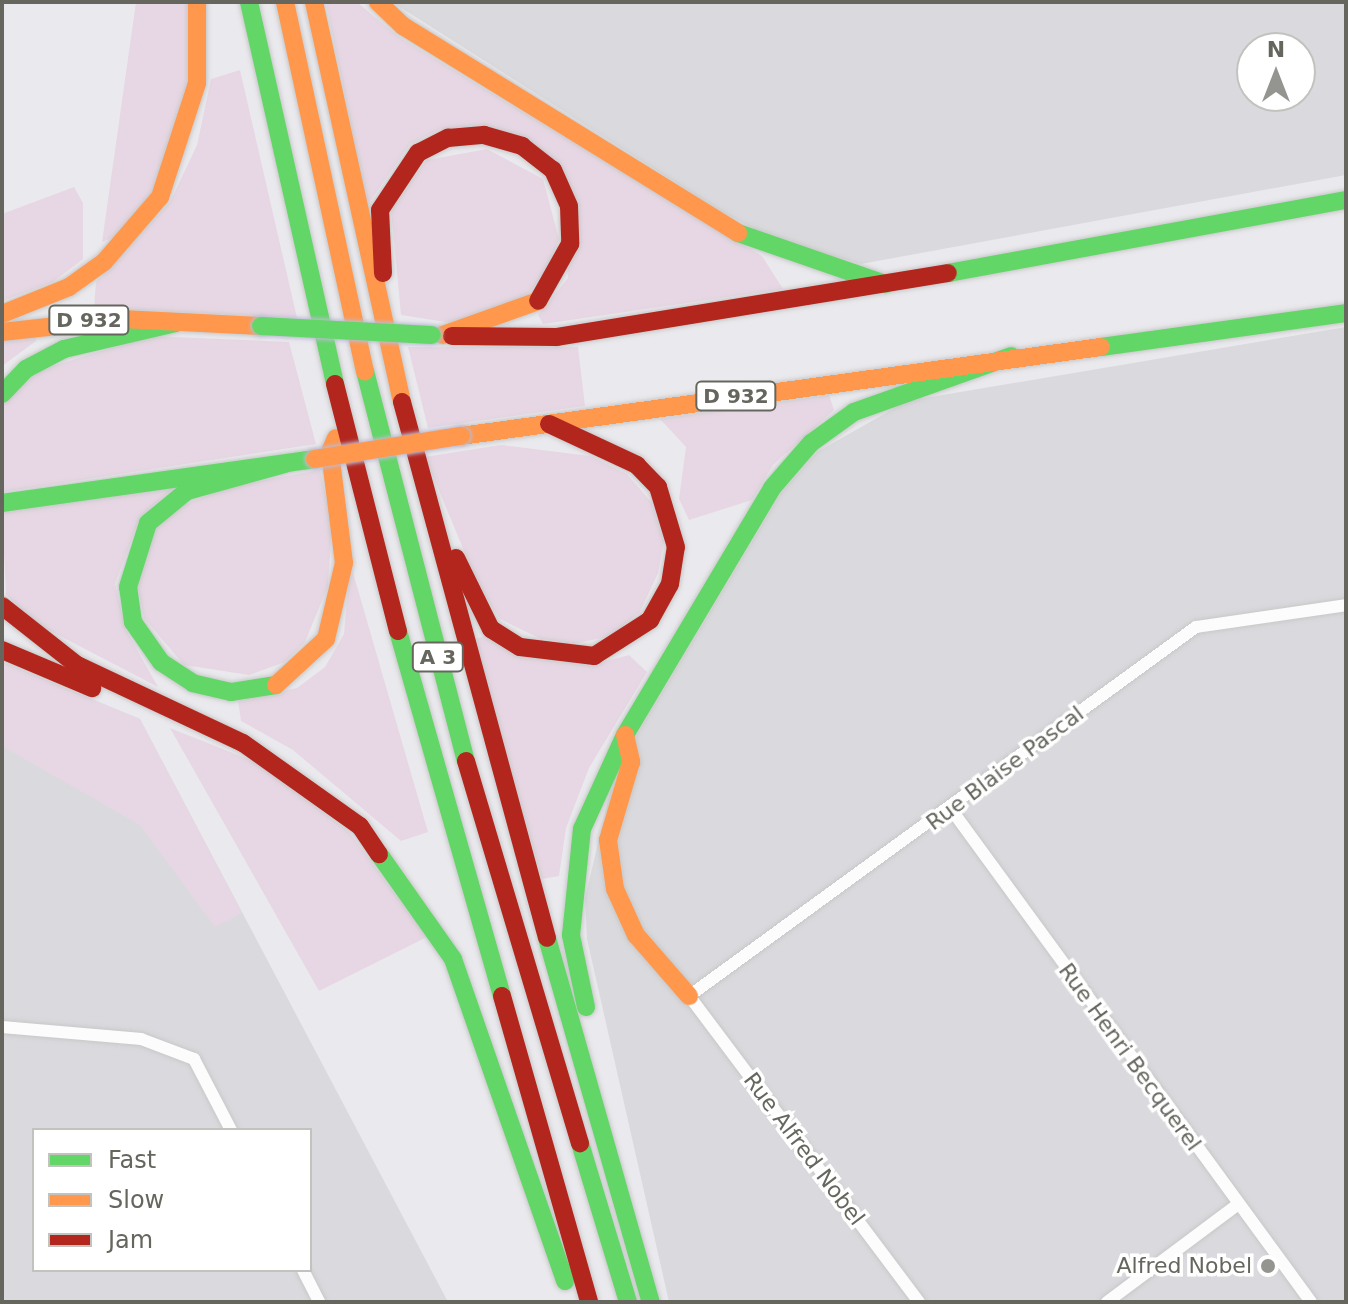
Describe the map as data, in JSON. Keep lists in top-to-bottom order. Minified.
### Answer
{"streets":{"main road":["D 932","A 3"],"street":["Rue Blaise Pascal","Rue Henri Becquerel","Rue Alfred Nobel"]},"crossings":[["Rue Blaise Pascal","Rue Henri Becquerel"],["Rue Blaise Pascal","Rue Alfred Nobel"]],"places":["Alfred Nobel"],"legend":["Fast","Slow","Jam"],"north":"top"}
